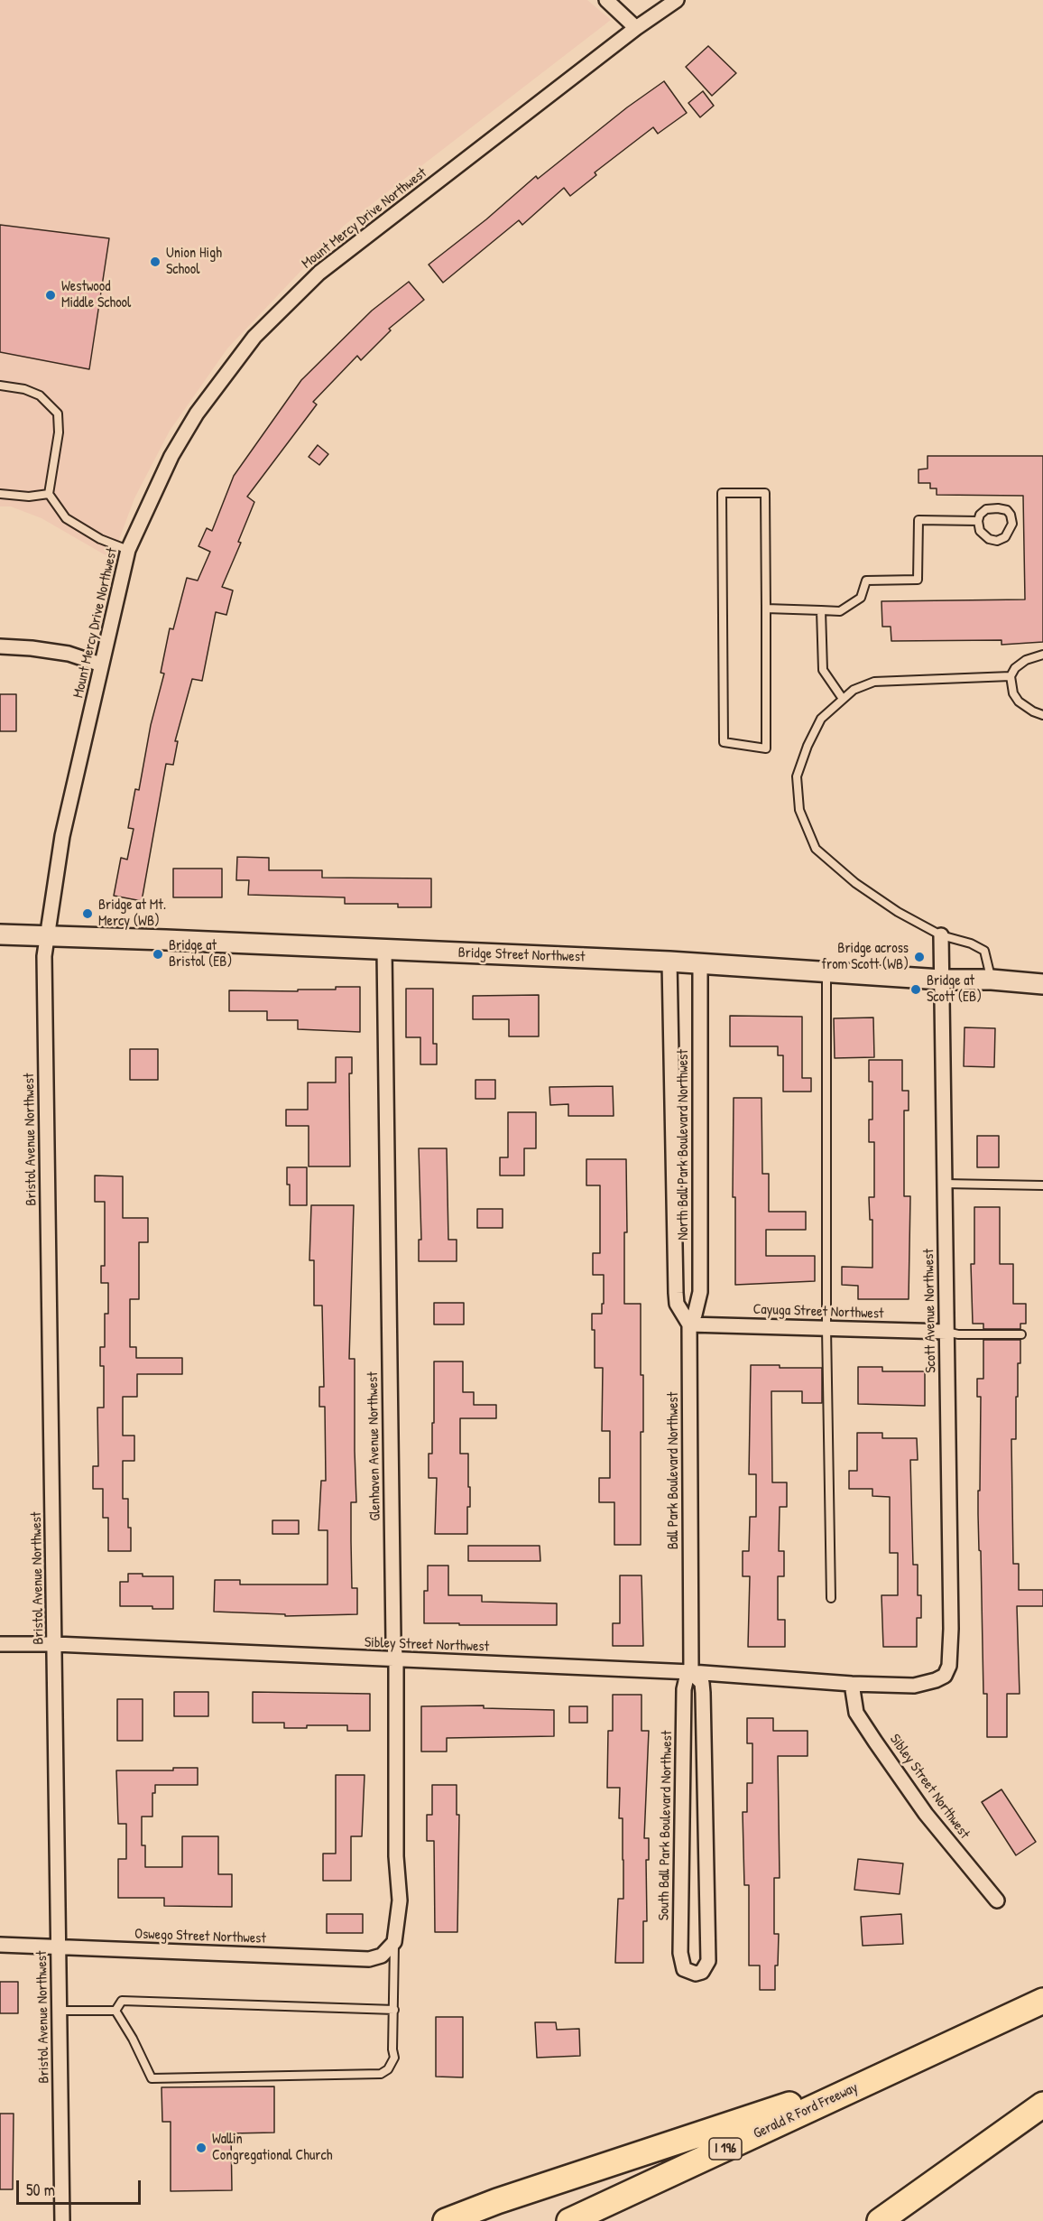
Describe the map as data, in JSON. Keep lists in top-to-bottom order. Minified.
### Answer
{"streets":{"highway":["Gerald R Ford Freeway","I 196"],"main road":["Bridge Street Northwest"],"street":["Mount Mercy Drive Northwest","Bristol Avenue Northwest","North Ball Park Boulevard Northwest","Scott Avenue Northwest","Cayuga Street Northwest","Glenhaven Avenue Northwest","Ball Park Boulevard Northwest","Sibley Street Northwest","South Ball Park Boulevard Northwest","Oswego Street Northwest"]},"crossings":[["Mount Mercy Drive Northwest","Bridge Street Northwest"],["Mount Mercy Drive Northwest","Bristol Avenue Northwest"],["Bridge Street Northwest","Bristol Avenue Northwest"],["Bridge Street Northwest","North Ball Park Boulevard Northwest"],["Bridge Street Northwest","Scott Avenue Northwest"],["Bridge Street Northwest","Glenhaven Avenue Northwest"],["Bridge Street Northwest","Ball Park Boulevard Northwest"],["Bristol Avenue Northwest","Sibley Street Northwest"],["Bristol Avenue Northwest","Oswego Street Northwest"],["North Ball Park Boulevard Northwest","Cayuga Street Northwest"],["North Ball Park Boulevard Northwest","Ball Park Boulevard Northwest"],["Scott Avenue Northwest","Cayuga Street Northwest"],["Scott Avenue Northwest","Sibley Street Northwest"],["Cayuga Street Northwest","Ball Park Boulevard Northwest"],["Glenhaven Avenue Northwest","Sibley Street Northwest"],["Glenhaven Avenue Northwest","Oswego Street Northwest"],["Ball Park Boulevard Northwest","Sibley Street Northwest"],["Ball Park Boulevard Northwest","South Ball Park Boulevard Northwest"],["Sibley Street Northwest","South Ball Park Boulevard Northwest"]],"places":["Union High School","Westwood Middle School","Bridge at Mt. Mercy (WB)","Bridge at Bristol (EB)","Bridge across from Scott (WB)","Bridge at Scott (EB)","Wallin Congregational Church"],"scale_bar":"50 m"}
